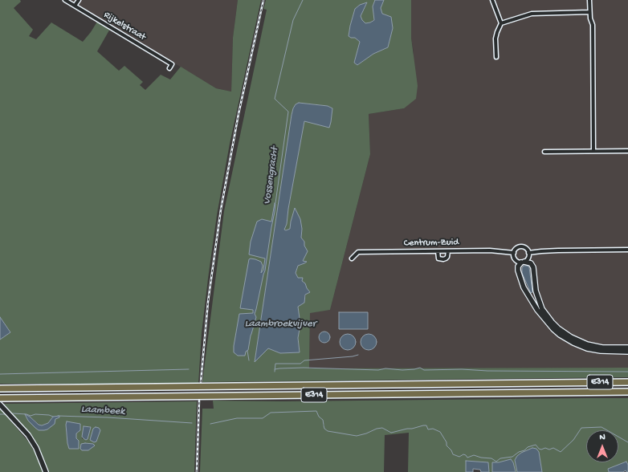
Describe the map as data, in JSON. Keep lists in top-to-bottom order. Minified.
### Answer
{"streets":{"highway":["E314"],"street":["Rijkelstraat","Centrum-Zuid"]},"water":["Vossengracht","Laambroekvijver","Laambeek"],"north":"top"}
